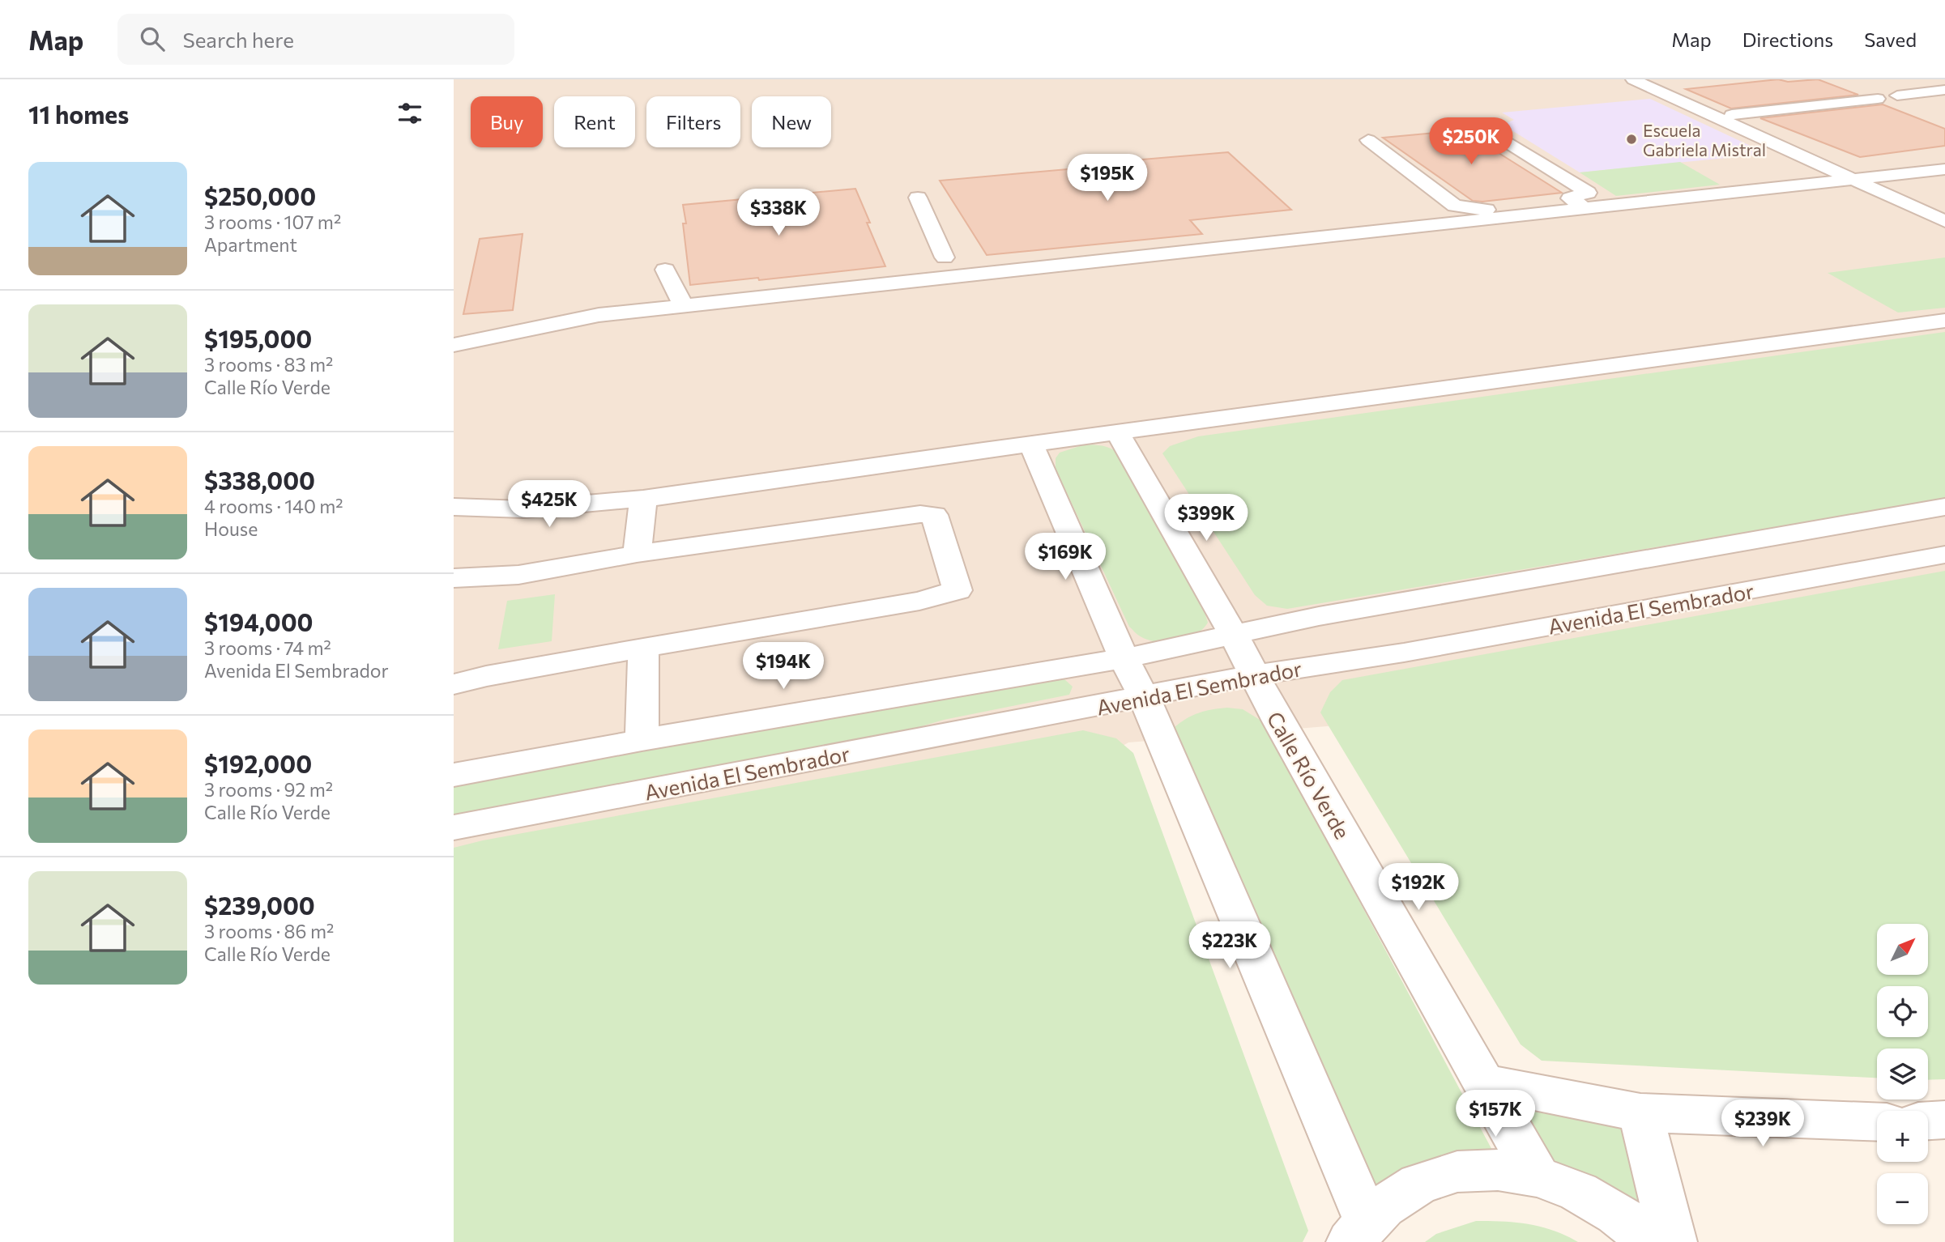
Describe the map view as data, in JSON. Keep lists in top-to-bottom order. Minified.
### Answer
{"streets":{"street":["Avenida El Sembrador","Calle Río Verde"]},"crossings":[["Avenida El Sembrador","Calle Río Verde"]],"places":["Escuela Gabriela Mistral"],"north":"top right","page":{"header":"Map","search":"Search here","nav":["Map","Directions","Saved"],"heading":"11 homes","chip":["Buy","Rent","Filters","New"],"price":["$250K","$195K","$338K","$425K","$399K","$169K","$194K","$192K","$223K","$157K","$239K"],"list":[{"name":"$250,000","note":"3 rooms · 107 m² · Apartment"},{"name":"$195,000","note":"3 rooms · 83 m² · Calle Río Verde"},{"name":"$338,000","note":"4 rooms · 140 m² · House"},{"name":"$194,000","note":"3 rooms · 74 m² · Avenida El Sembrador"},{"name":"$192,000","note":"3 rooms · 92 m² · Calle Río Verde"},{"name":"$239,000","note":"3 rooms · 86 m² · Calle Río Verde"}],"map_buttons":["+","−"]}}
